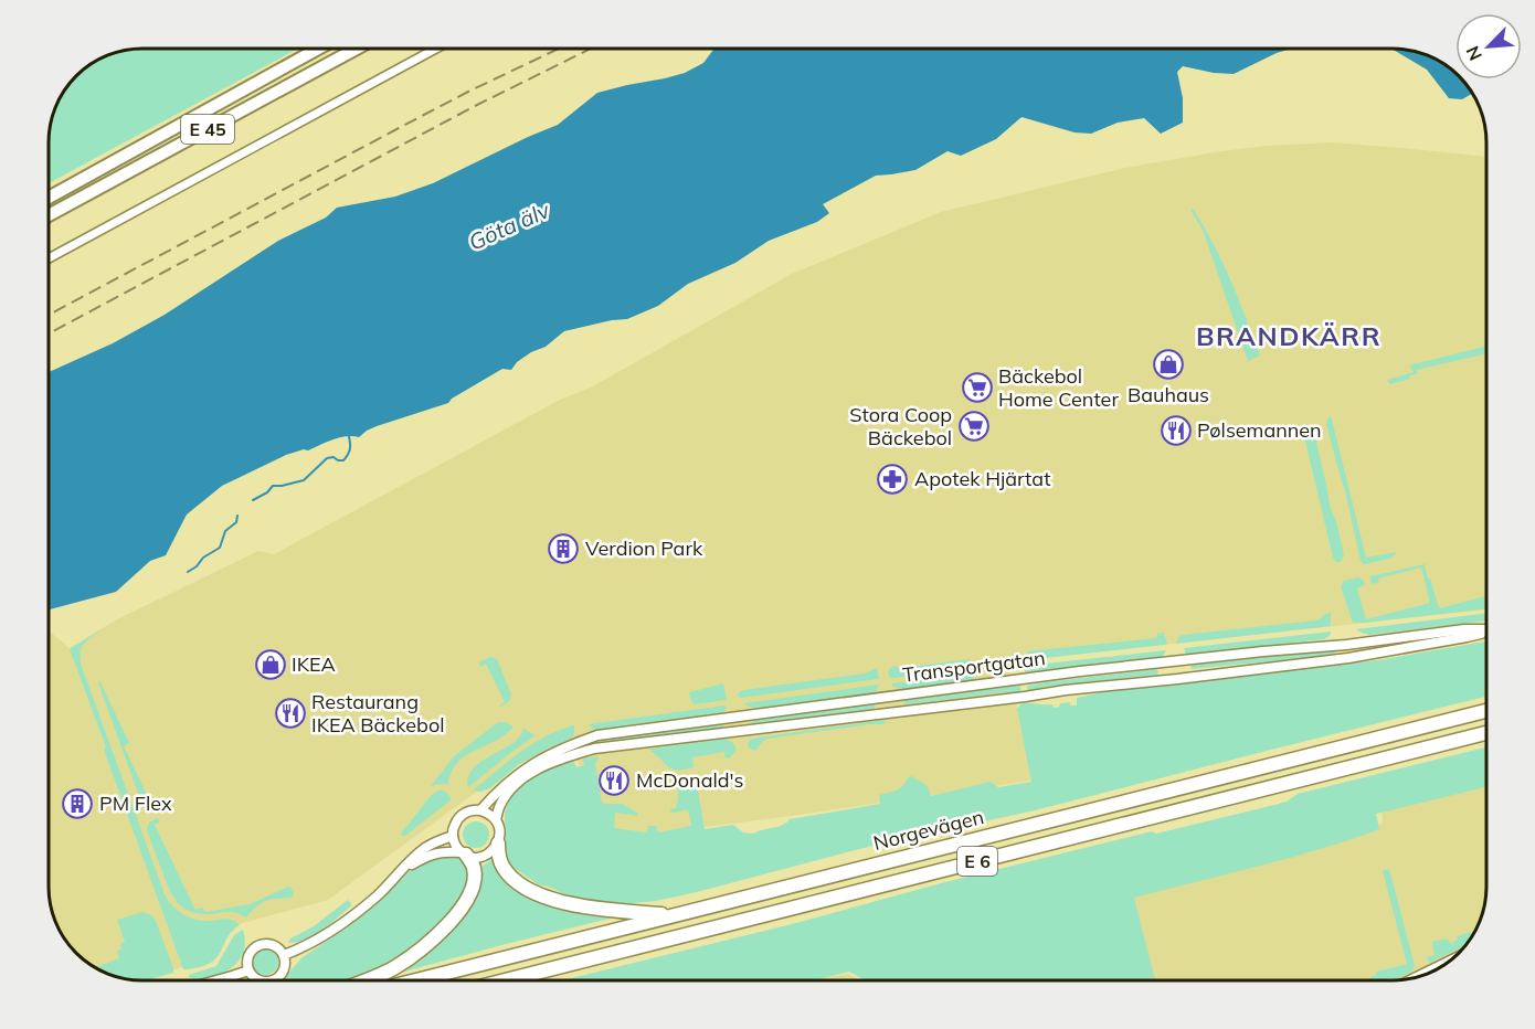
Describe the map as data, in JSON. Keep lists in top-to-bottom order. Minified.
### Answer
{"streets":{"highway":["E 45","Norgevägen","E 6"],"street":["Transportgatan"]},"districts":["BRANDKÄRR"],"water":["Göta älv"],"places":{"shop":["Bauhaus","IKEA"],"supermarket":["Bäckebol Home Center","Stora Coop Bäckebol"],"restaurant":["Pølsemannen","Restaurang IKEA Bäckebol","McDonald's"],"pharmacy":["Apotek Hjärtat"],"building":["Verdion Park","PM Flex"]},"north":"bottom left"}
